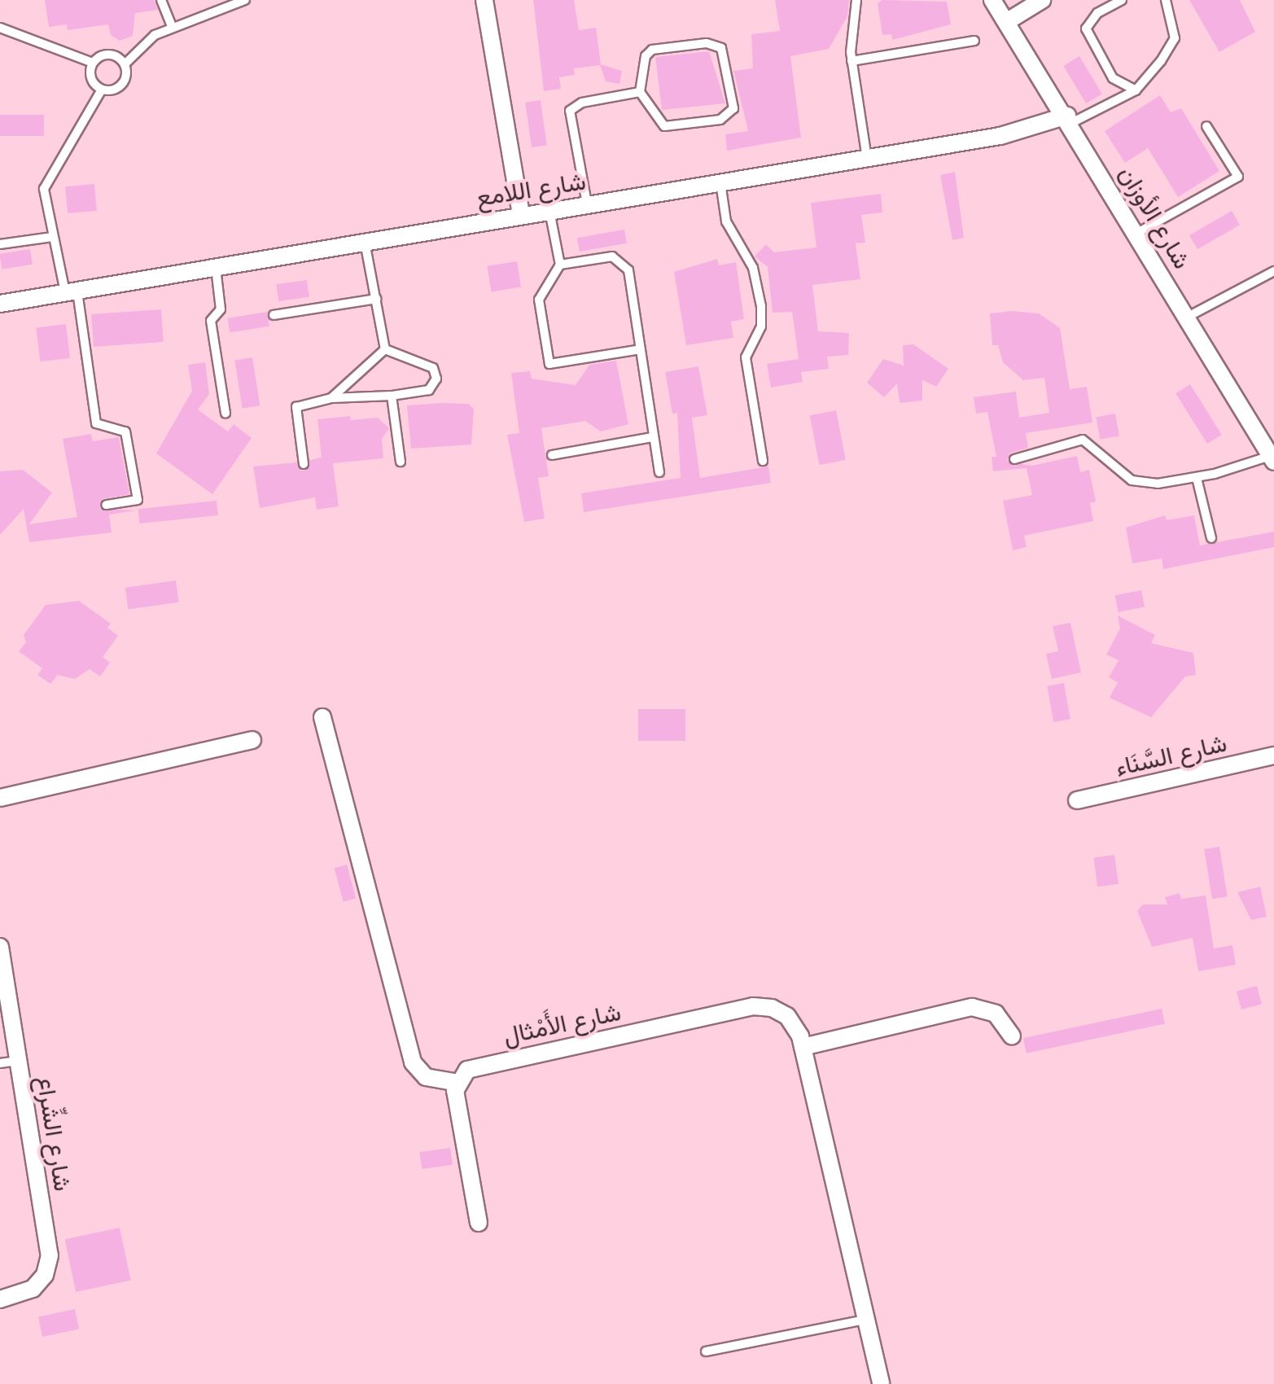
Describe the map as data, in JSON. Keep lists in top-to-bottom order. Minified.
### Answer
{"streets":{"street":["شارع اللامع","شارع الأوزان","شارع السَّنَاء","شارع الأَمْثال","شارع الشِّراع"]},"crossings":[["شارع اللامع","شارع الأوزان"]]}
